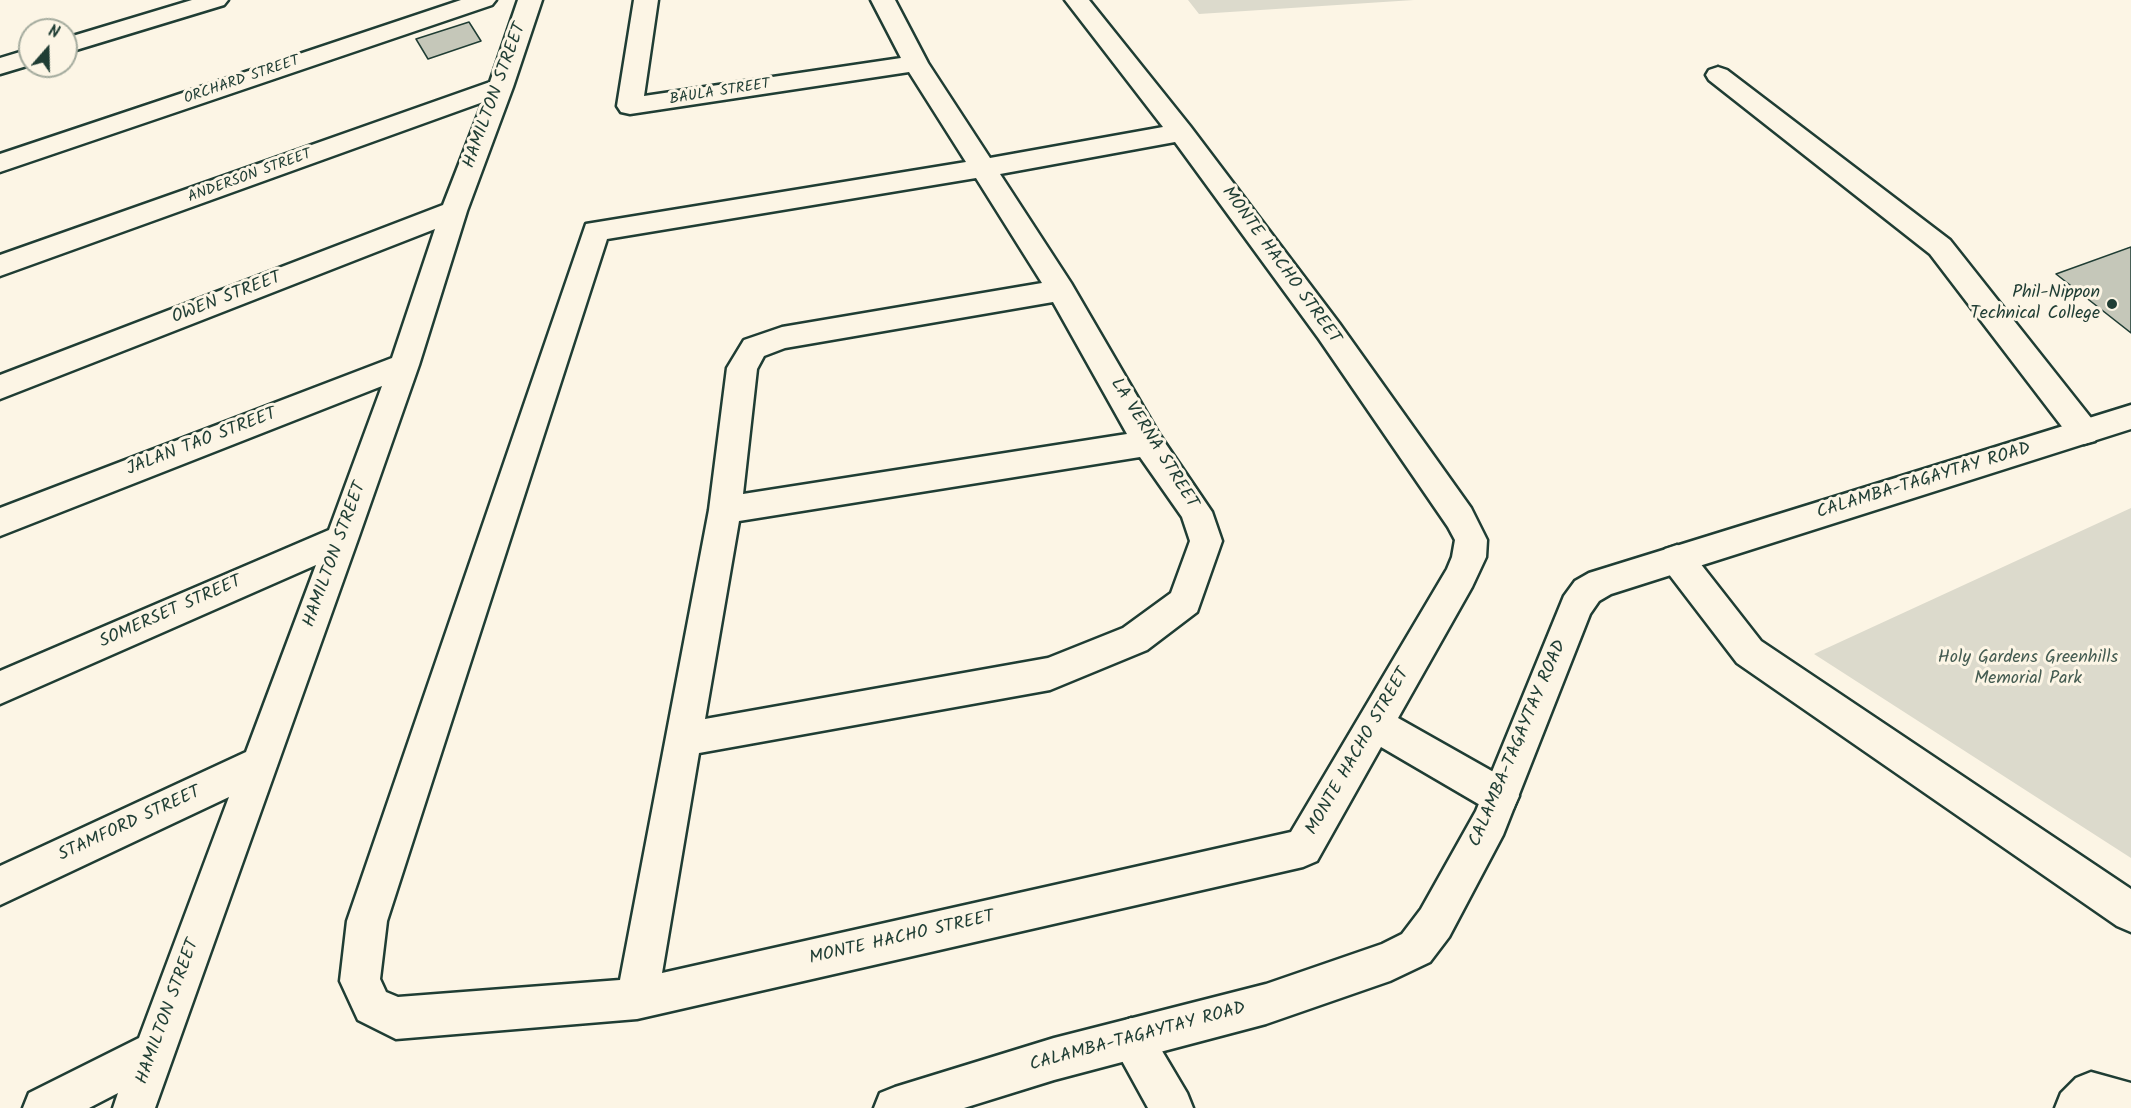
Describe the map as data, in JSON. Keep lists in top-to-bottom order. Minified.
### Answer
{"streets":{"street":["ORCHARD STREET","BAULA STREET","HAMILTON STREET","ANDERSON STREET","MONTE HACHO STREET","OWEN STREET","JALAN TAO STREET","LA VERNA STREET","CALAMBA-TAGAYTAY ROAD","SOMERSET STREET","STAMFORD STREET"]},"crossings":[["BAULA STREET","LA VERNA STREET"],["HAMILTON STREET","ANDERSON STREET"],["HAMILTON STREET","OWEN STREET"],["HAMILTON STREET","JALAN TAO STREET"],["HAMILTON STREET","SOMERSET STREET"],["HAMILTON STREET","STAMFORD STREET"],["MONTE HACHO STREET","LA VERNA STREET"]],"parks":["Holy Gardens Greenhills Memorial Park"],"places":["Phil-Nippon Technical College"],"north":"top"}
